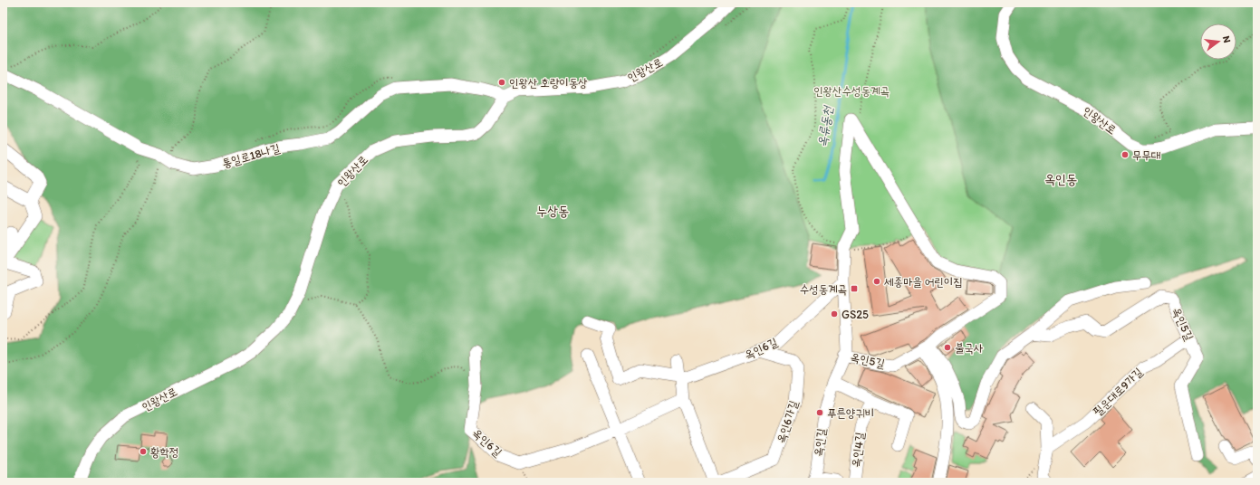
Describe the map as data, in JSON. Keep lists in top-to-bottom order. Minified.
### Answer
{"streets":{"street":["인왕산로","통일로18나길","옥인5길","옥인6길","필운대로9가길","옥인6가길","옥인길","옥인4길"]},"crossings":[["인왕산로","통일로18나길"],["옥인5길","필운대로9가길"],["옥인5길","옥인길"],["옥인6길","옥인6가길"],["옥인6길","옥인길"],["옥인길","옥인4길"]],"districts":["옥인동","누상동"],"water":["옥류동천"],"parks":["인왕산수성동계곡"],"places":{"other":["인왕산 호랑이동상","무무대","세종마을 어린이집","GS25","불국사","푸른양귀비","황학정"],"transit":["수성동계곡"]},"north":"right"}
